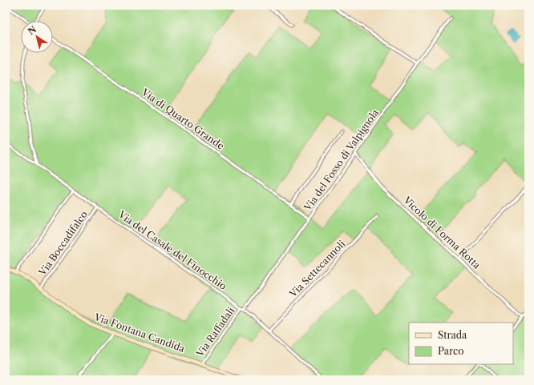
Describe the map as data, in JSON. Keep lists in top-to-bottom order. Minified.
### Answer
{"streets":{"main road":["Via Fontana Candida"],"street":["Via di Quarto Grande","Via del Fosso di Valpignola","Vicolo di Forma Rotta","Via Boccadifalco","Via del Casale del Finocchio","Via Settecannoli","Via Raffadali"]},"crossings":[["Via di Quarto Grande","Via del Fosso di Valpignola"],["Via del Fosso di Valpignola","Vicolo di Forma Rotta"],["Via del Fosso di Valpignola","Via del Casale del Finocchio"],["Via Boccadifalco","Via del Casale del Finocchio"],["Via Boccadifalco","Via Fontana Candida"],["Via del Casale del Finocchio","Via Raffadali"],["Via Raffadali","Via Fontana Candida"]],"legend":["Strada","Parco"],"north":"top left"}
